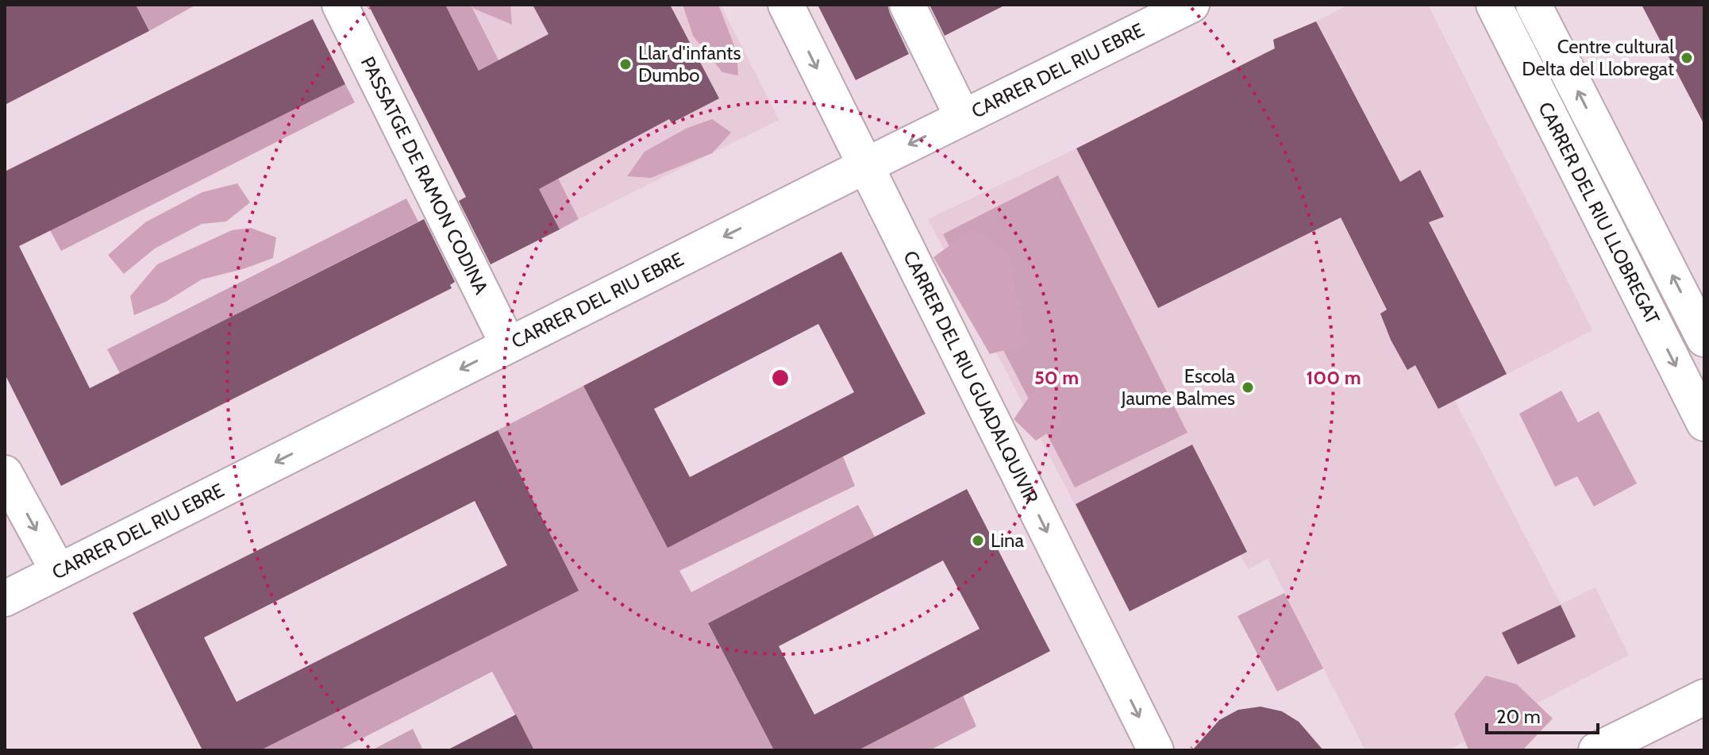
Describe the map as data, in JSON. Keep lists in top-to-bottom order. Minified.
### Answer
{"streets":{"street":["CARRER DEL RIU EBRE","PASSATGE DE RAMON CODINA","CARRER DEL RIU LLOBREGAT","CARRER DEL RIU GUADALQUIVIR"]},"crossings":[["CARRER DEL RIU EBRE","PASSATGE DE RAMON CODINA"],["CARRER DEL RIU EBRE","CARRER DEL RIU GUADALQUIVIR"]],"one_way":["CARRER DEL RIU EBRE","CARRER DEL RIU GUADALQUIVIR"],"places":["Centre cultural Delta del Llobregat","Llar d'infants Dumbo","Escola Jaume Balmes","Lina"],"scale_bar":"20 m","rings":["50 m","100 m"]}
